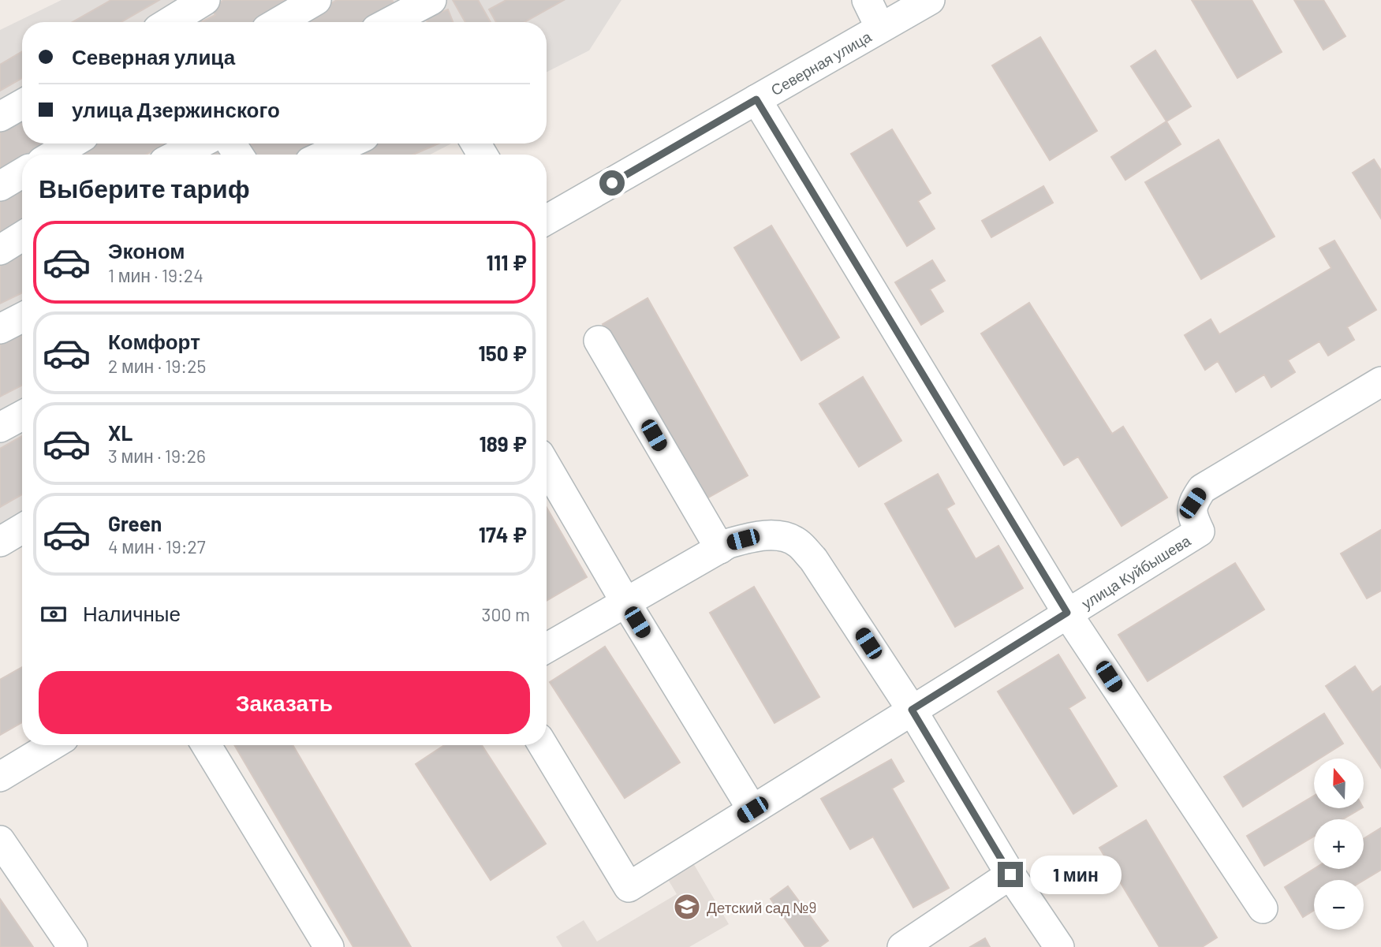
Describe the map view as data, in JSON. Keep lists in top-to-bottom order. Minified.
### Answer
{"streets":{"street":["Северная улица","улица Куйбышева"]},"places":{"school or university":["Детский сад №9"]},"north":"top","page":{"banner":["Северная улица","улица Дзержинского"],"heading":"Выберите тариф","list":[{"name":"Эконом","note":"1 мин · 19:24","value":"111 ₽"},{"name":"Комфорт","note":"2 мин · 19:25","value":"150 ₽"},{"name":"XL","note":"3 мин · 19:26","value":"189 ₽"},{"name":"Green","note":"4 мин · 19:27","value":"174 ₽"}],"pay":["Наличные","300 m"],"buttons":"Заказать","map_buttons":["+","−"],"bubble":"1 мин"}}
